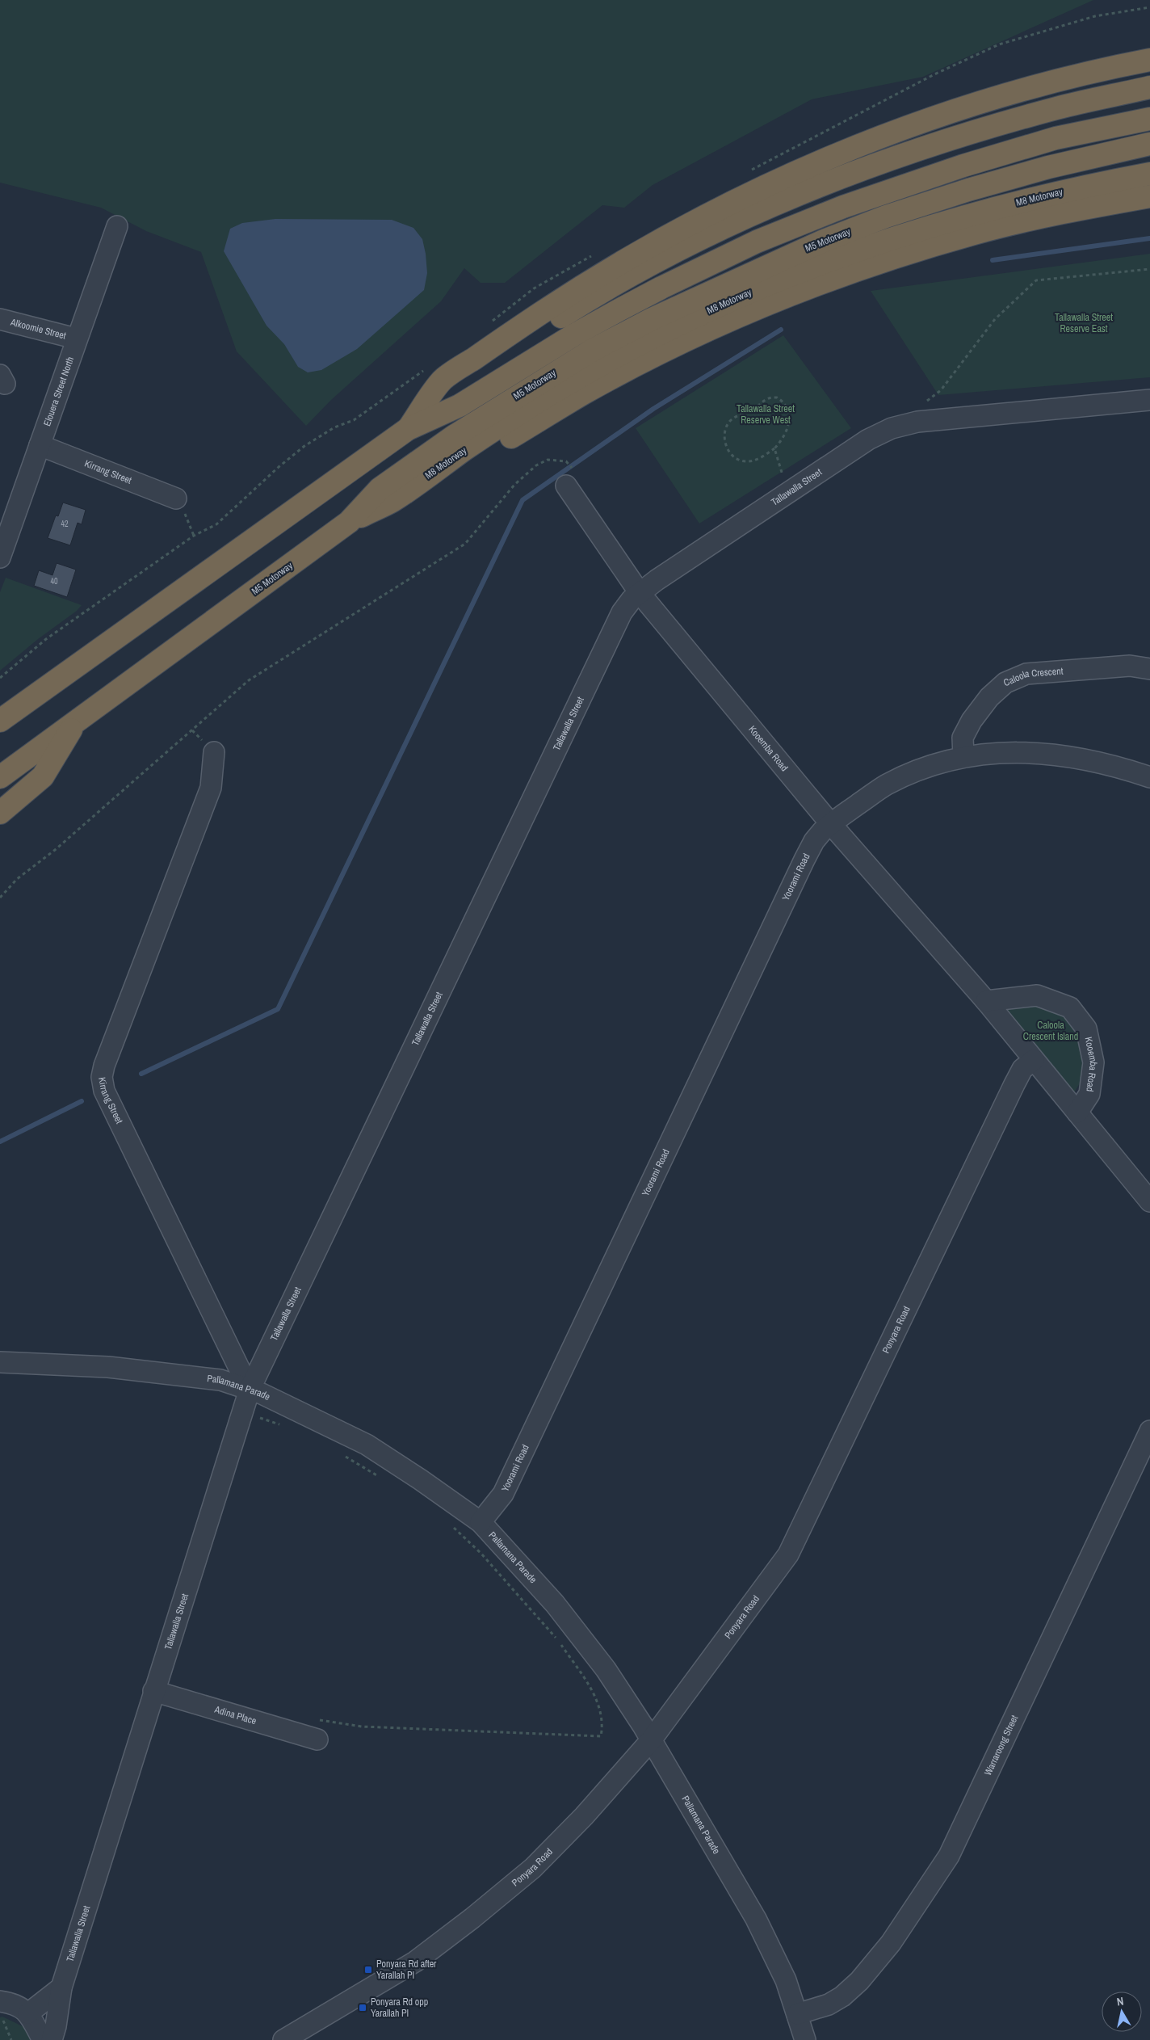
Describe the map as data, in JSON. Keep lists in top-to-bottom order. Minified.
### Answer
{"streets":{"highway":["M8 Motorway","M5 Motorway"],"street":["Alkoomie Street","Elouera Street North","Kirrang Street","Tallawalla Street","Caloola Crescent","Kooemba Road","Yoorami Road","Ponyara Road","Pallamana Parade","Adina Place","Warraroong Street"]},"crossings":[["M8 Motorway","M5 Motorway"],["Alkoomie Street","Elouera Street North"],["Elouera Street North","Kirrang Street"],["Kirrang Street","Tallawalla Street"],["Kirrang Street","Pallamana Parade"],["Tallawalla Street","Kooemba Road"],["Tallawalla Street","Pallamana Parade"],["Tallawalla Street","Adina Place"],["Kooemba Road","Yoorami Road"],["Kooemba Road","Ponyara Road"],["Yoorami Road","Pallamana Parade"],["Ponyara Road","Pallamana Parade"],["Pallamana Parade","Warraroong Street"]],"parks":["Tallawalla Street Reserve East","Tallawalla Street Reserve West","Caloola Crescent Island"],"places":{"transit":["Ponyara Rd after Yarallah Pl","Ponyara Rd opp Yarallah Pl"]},"house_numbers":["42","40"],"north":"top"}
